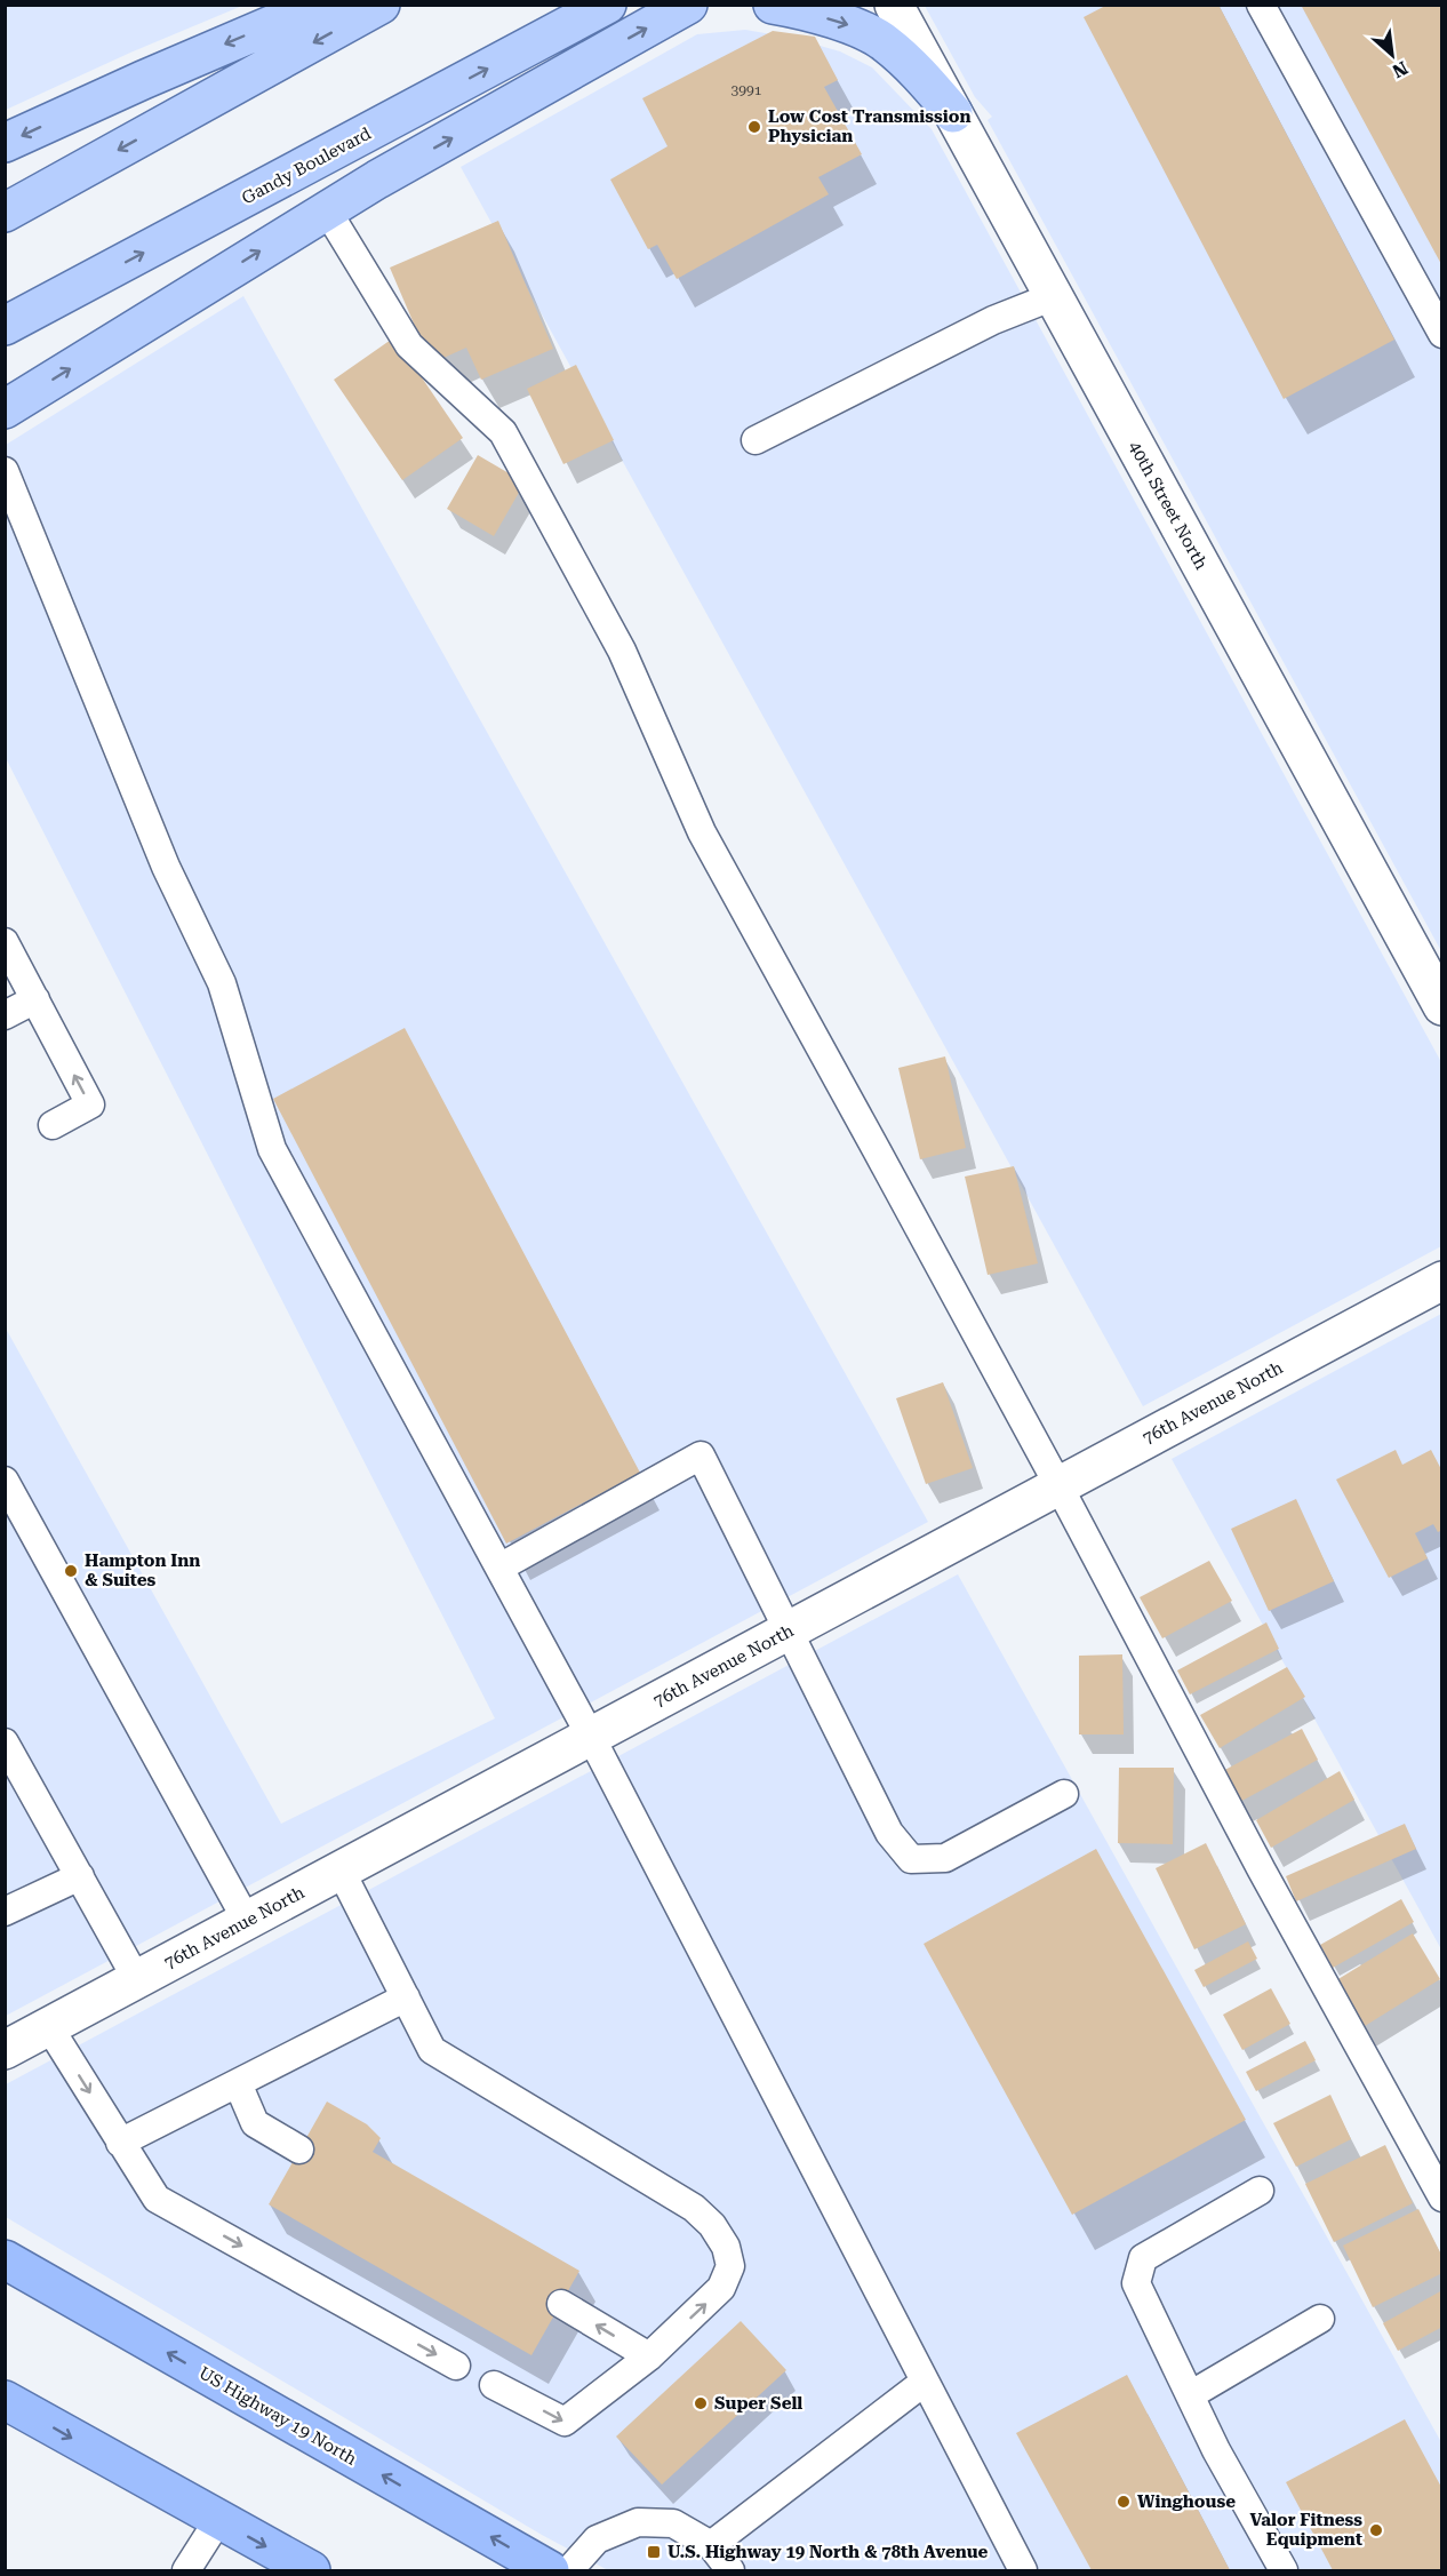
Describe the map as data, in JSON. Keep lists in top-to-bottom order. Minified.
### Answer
{"streets":{"highway":["US Highway 19 North"],"main road":["Gandy Boulevard"],"street":["40th Street North","76th Avenue North"]},"places":{"other":["Low Cost Transmission Physician","Hampton Inn & Suites","Super Sell","Winghouse","Valor Fitness Equipment"],"transit":["U.S. Highway 19 North & 78th Avenue"]},"house_numbers":["3991"],"north":"bottom right"}
